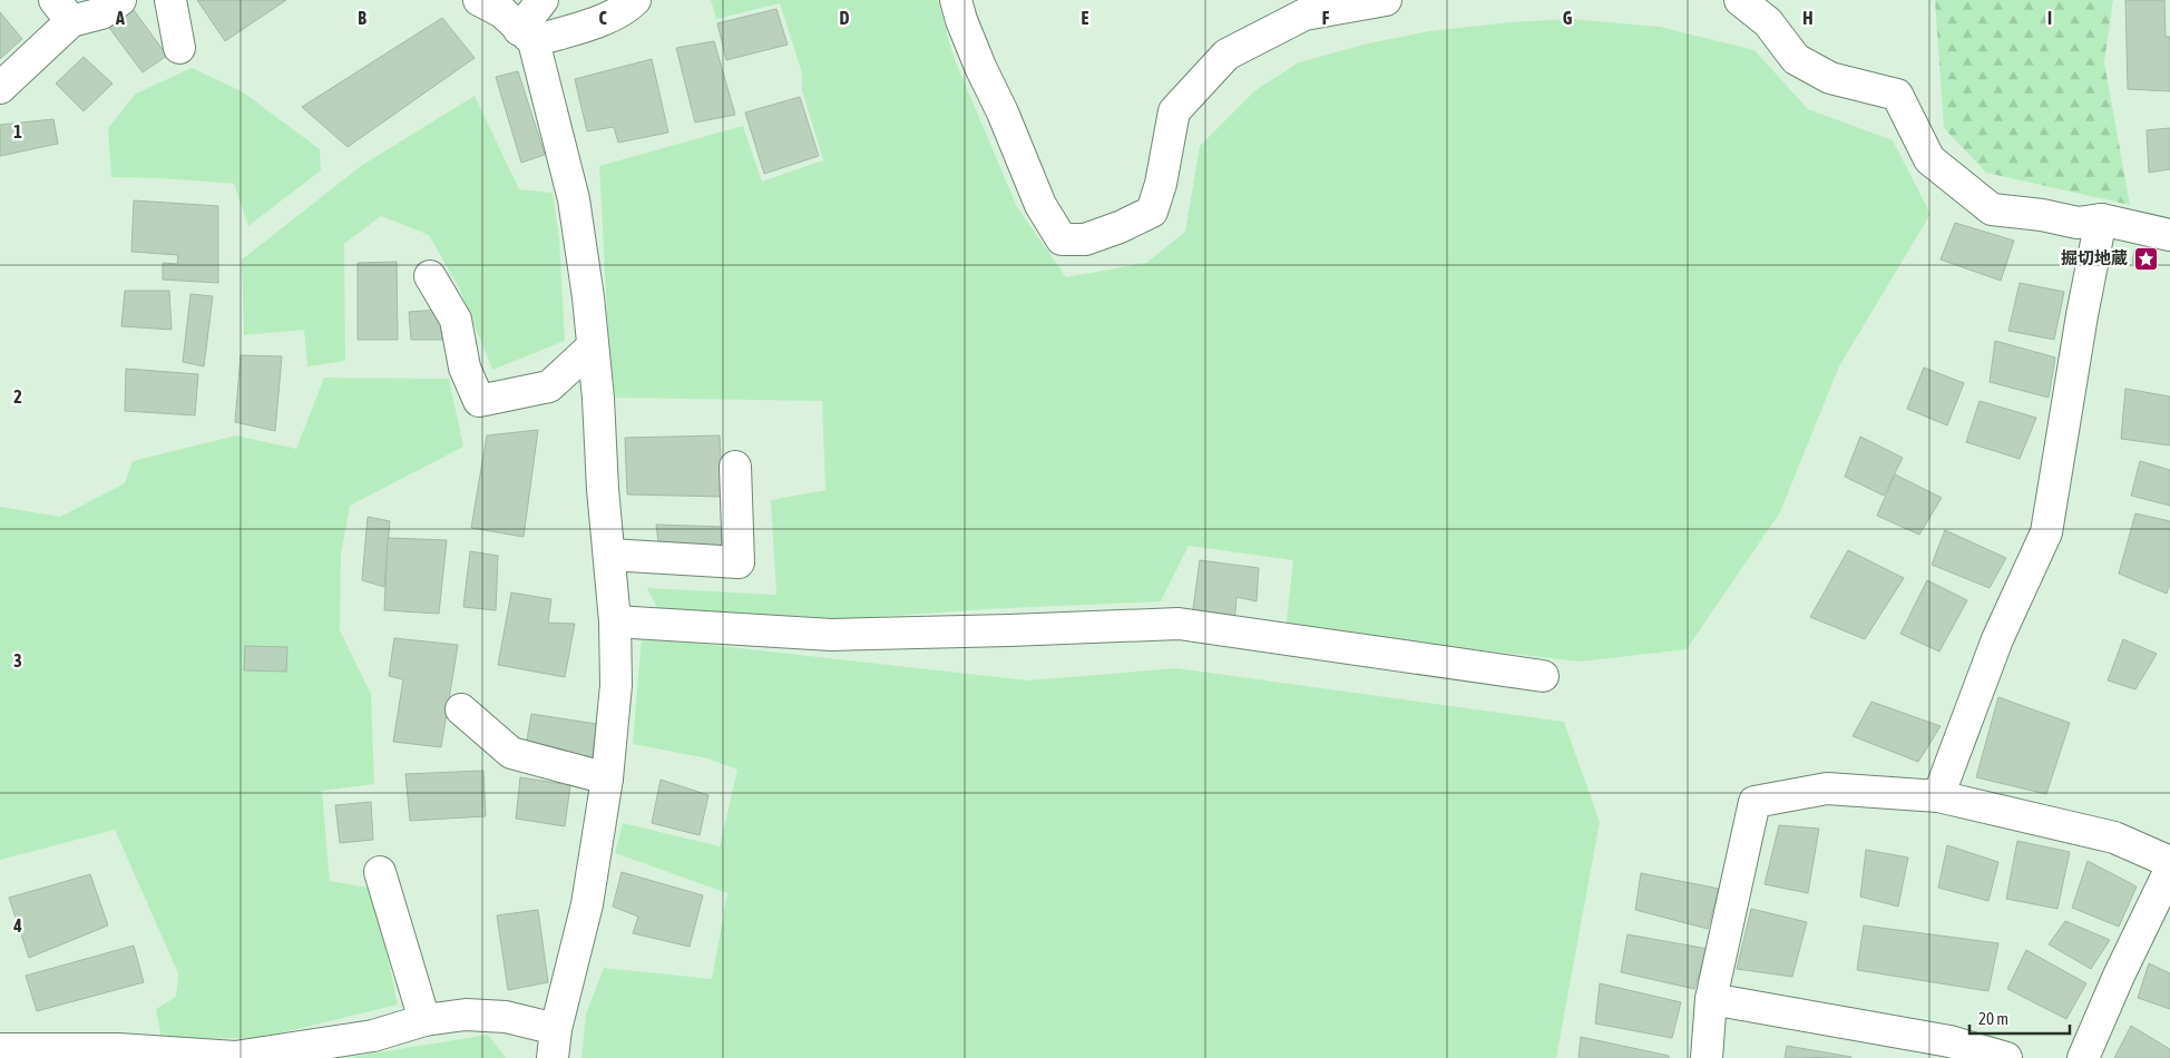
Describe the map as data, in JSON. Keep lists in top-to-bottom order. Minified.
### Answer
{"places":{"place":["掘切地蔵"]},"scale_bar":"20 m","grid":{"columns":["A","B","C","D","E","F","G","H","I"],"rows":["1","2","3","4"]}}
